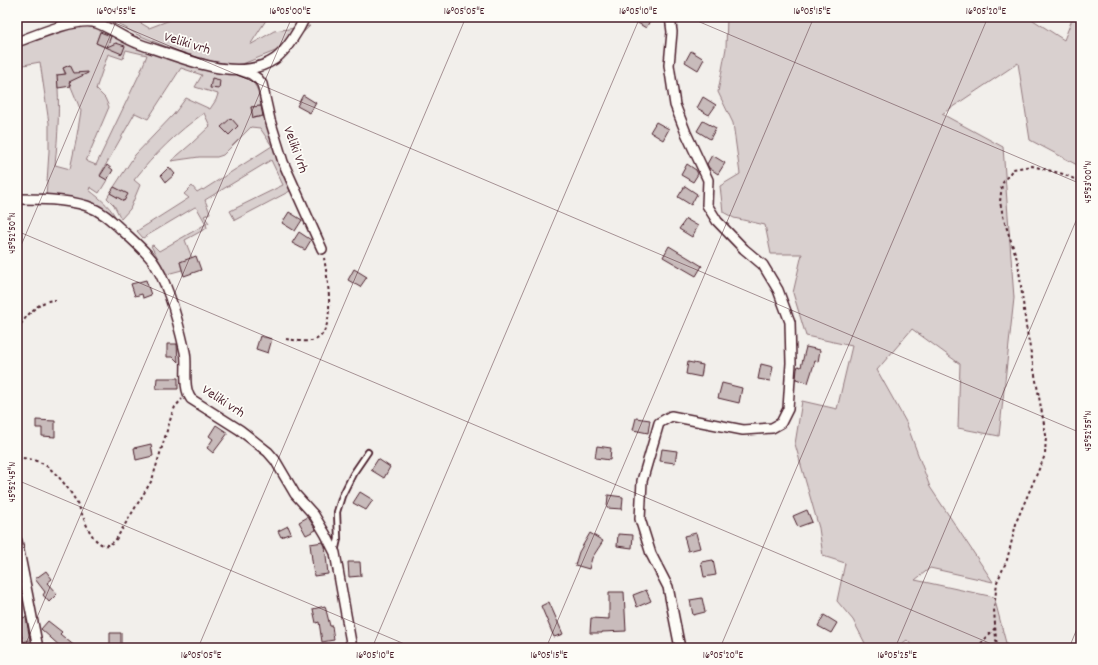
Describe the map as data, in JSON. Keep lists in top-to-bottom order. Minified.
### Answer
{"streets":{"street":["Veliki vrh","Veliki Vrh"]},"crossings":[["Veliki vrh","Veliki Vrh"]],"coordinates":["16°04'55\"E","16°05'00\"E","16°05'05\"E","16°05'10\"E","16°05'15\"E","16°05'20\"E","45°53'00\"N","45°52'50\"N","45°52'55\"N","45°52'45\"N","16°05'25\"E"]}
